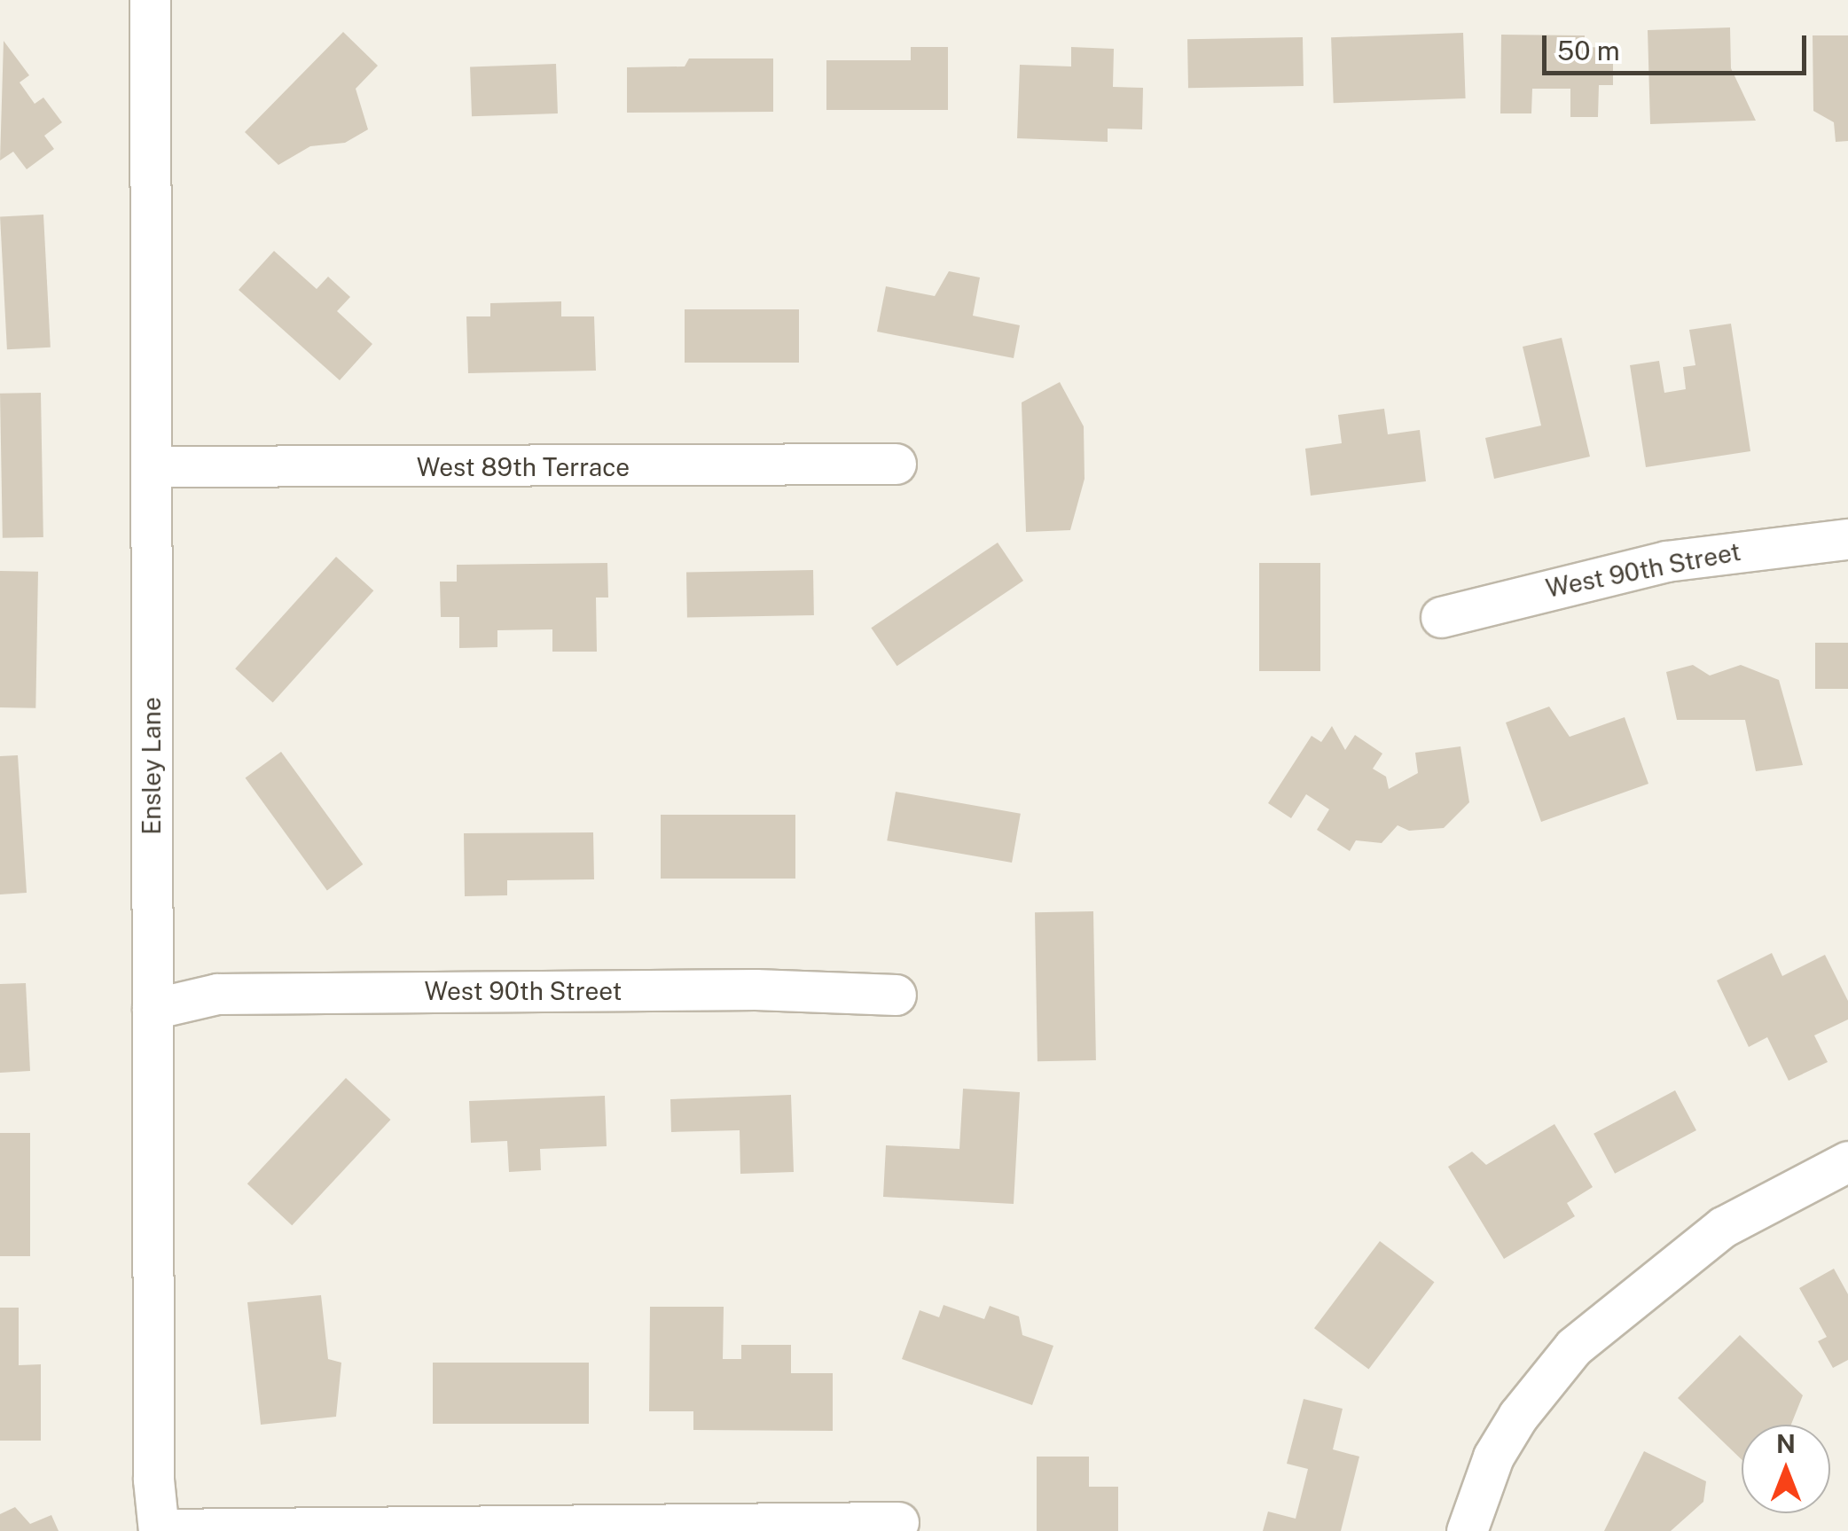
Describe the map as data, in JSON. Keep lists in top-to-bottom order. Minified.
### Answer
{"streets":{"street":["West 89th Terrace","West 90th Street","Ensley Lane"]},"crossings":[["West 89th Terrace","Ensley Lane"],["West 90th Street","Ensley Lane"]],"scale_bar":"50 m","north":"top"}
